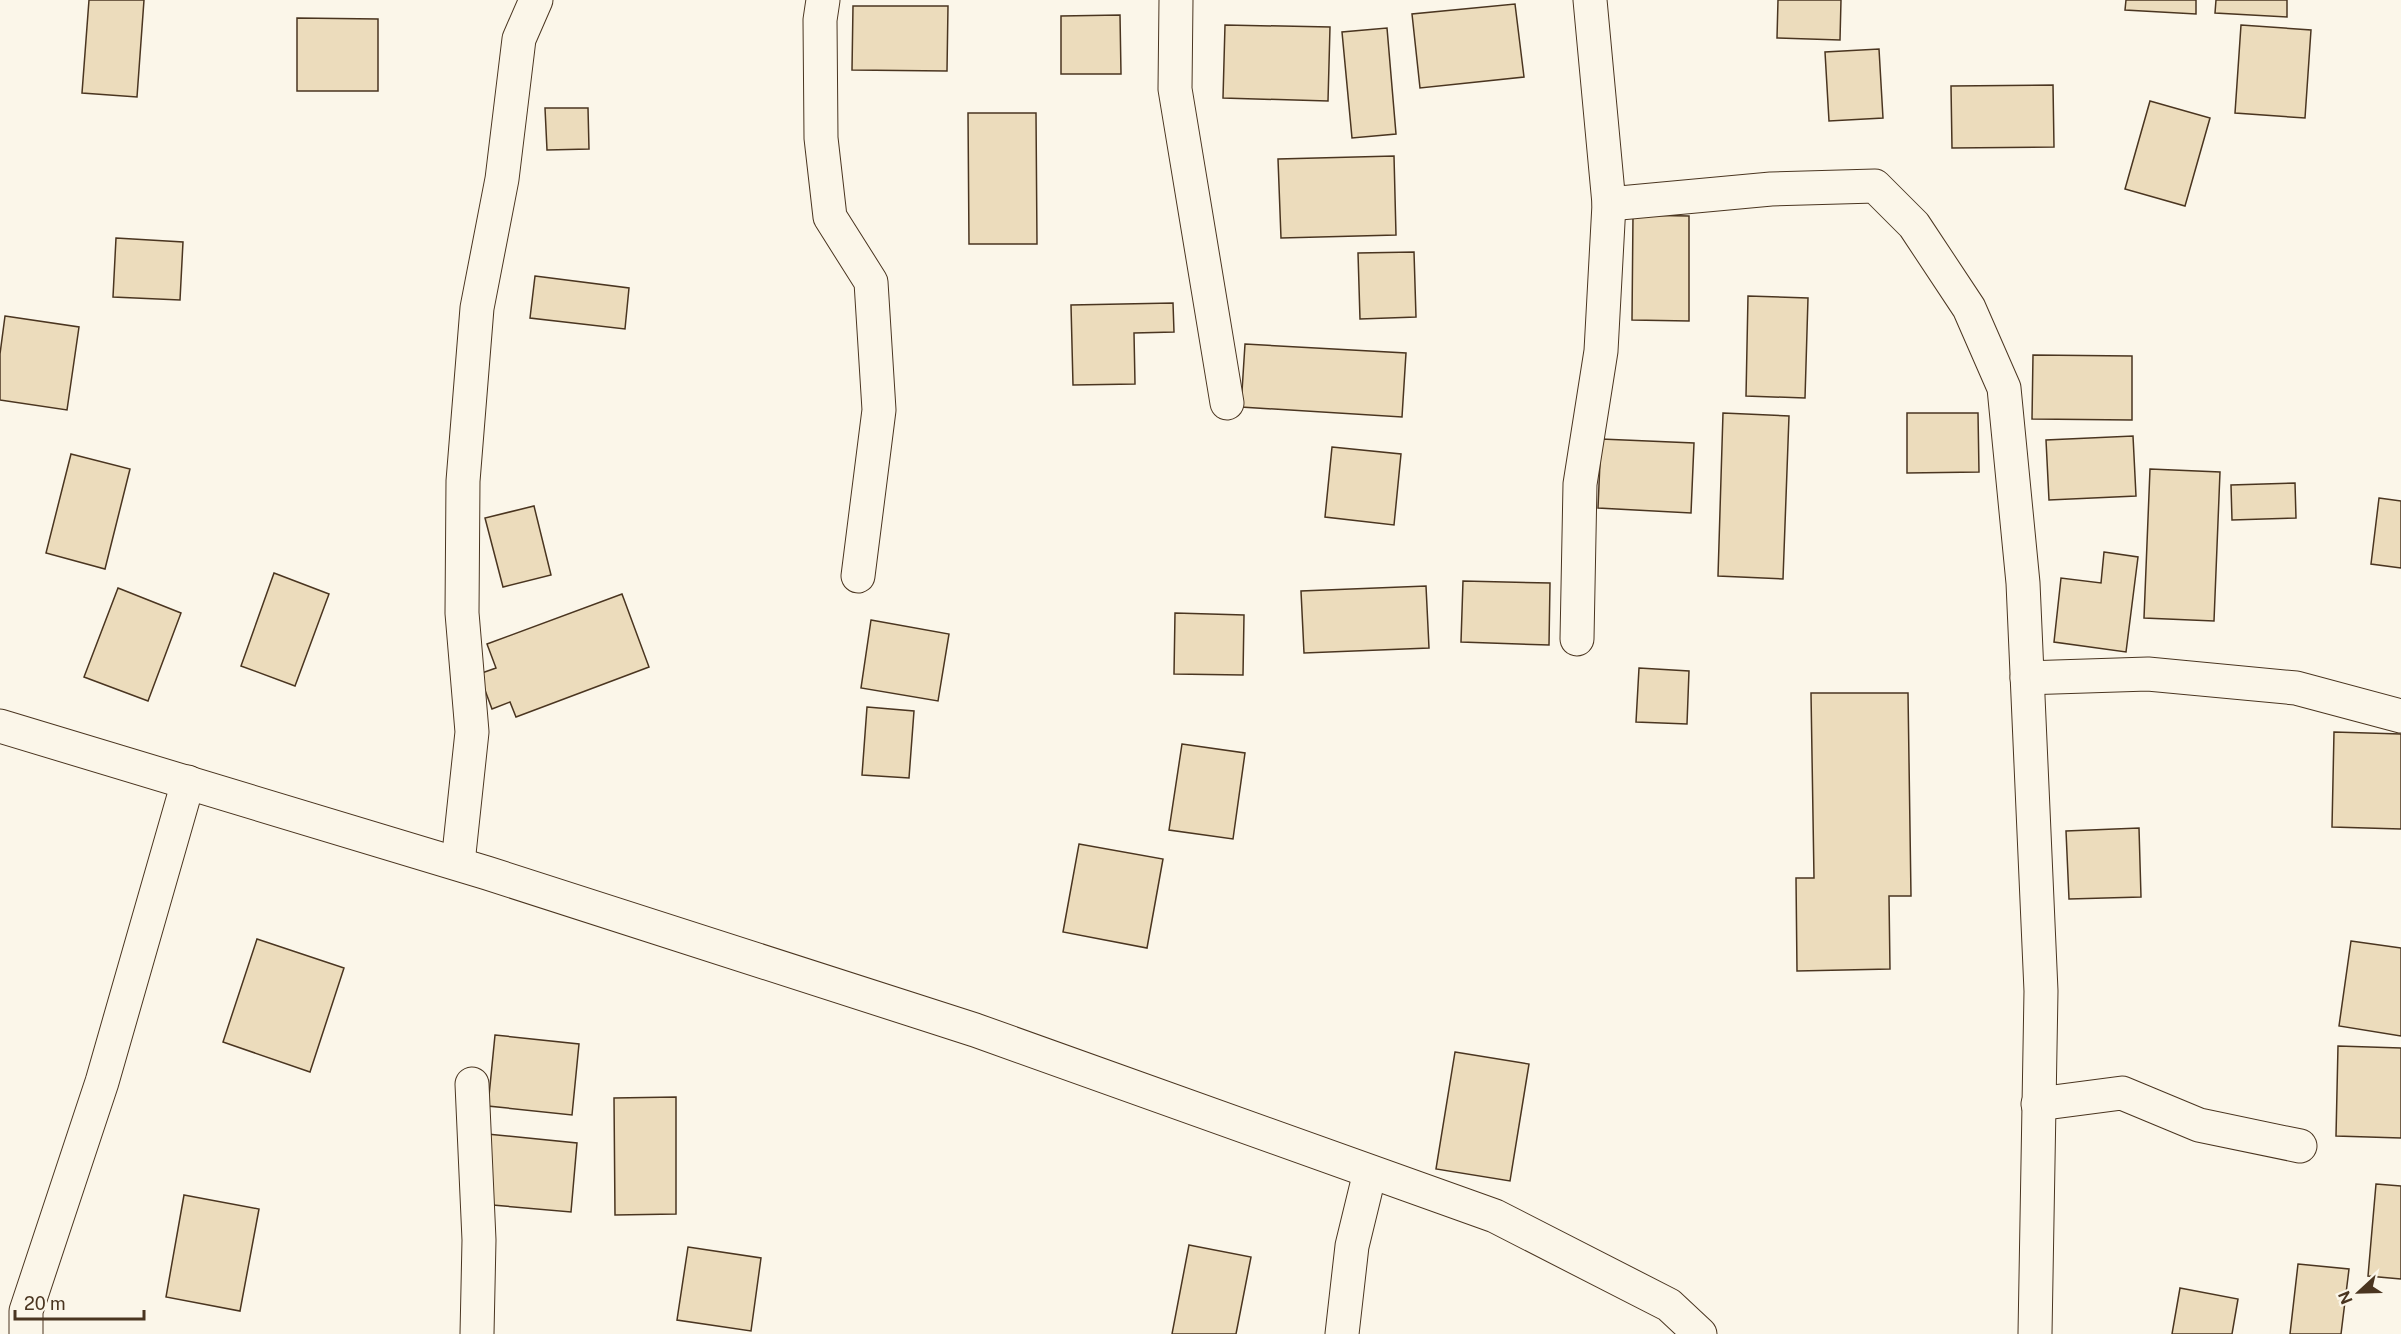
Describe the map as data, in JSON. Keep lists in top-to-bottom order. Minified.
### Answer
{"scale_bar":"20 m","north":"left"}
